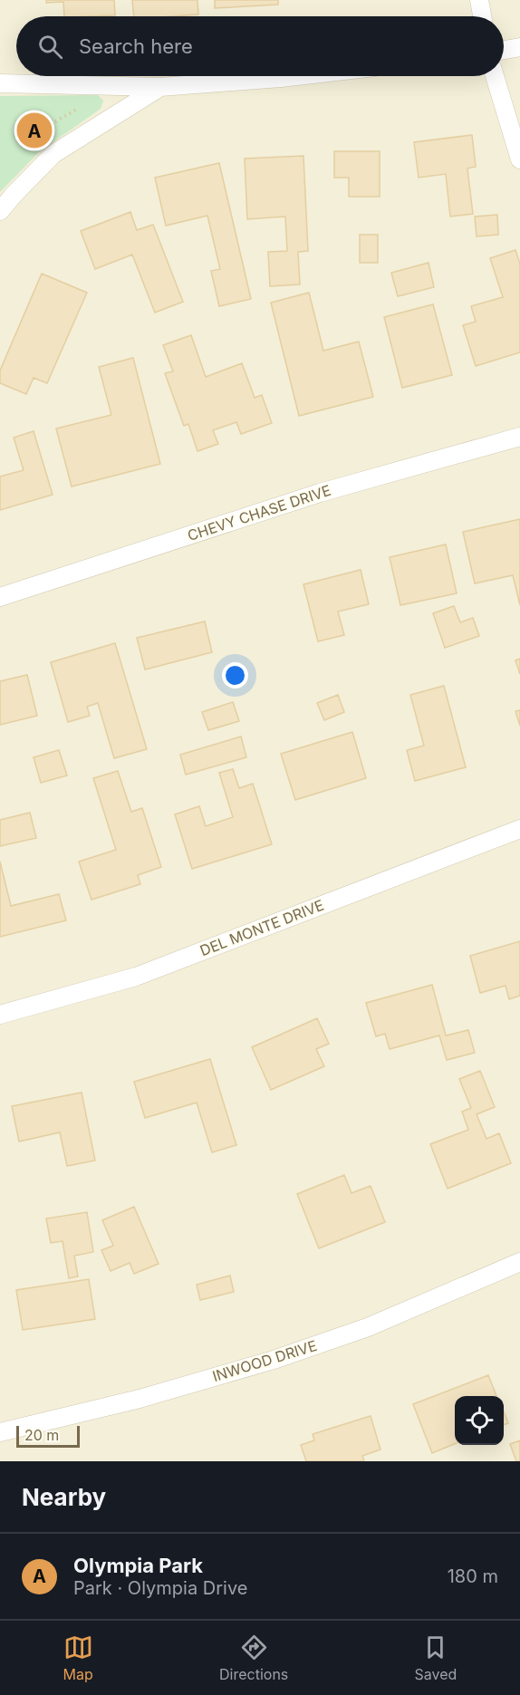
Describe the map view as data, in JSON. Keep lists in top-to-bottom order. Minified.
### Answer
{"streets":{"street":["CHEVY CHASE DRIVE","DEL MONTE DRIVE","INWOOD DRIVE"]},"scale_bar":"20 m","page":{"search":"Search here","pins":"A","scale":"20 m","heading":"Nearby","list":[{"mark":"A","name":"Olympia Park","note":"Park · Olympia Drive","value":"180 m"}],"nav":["Map","Directions","Saved"]}}
